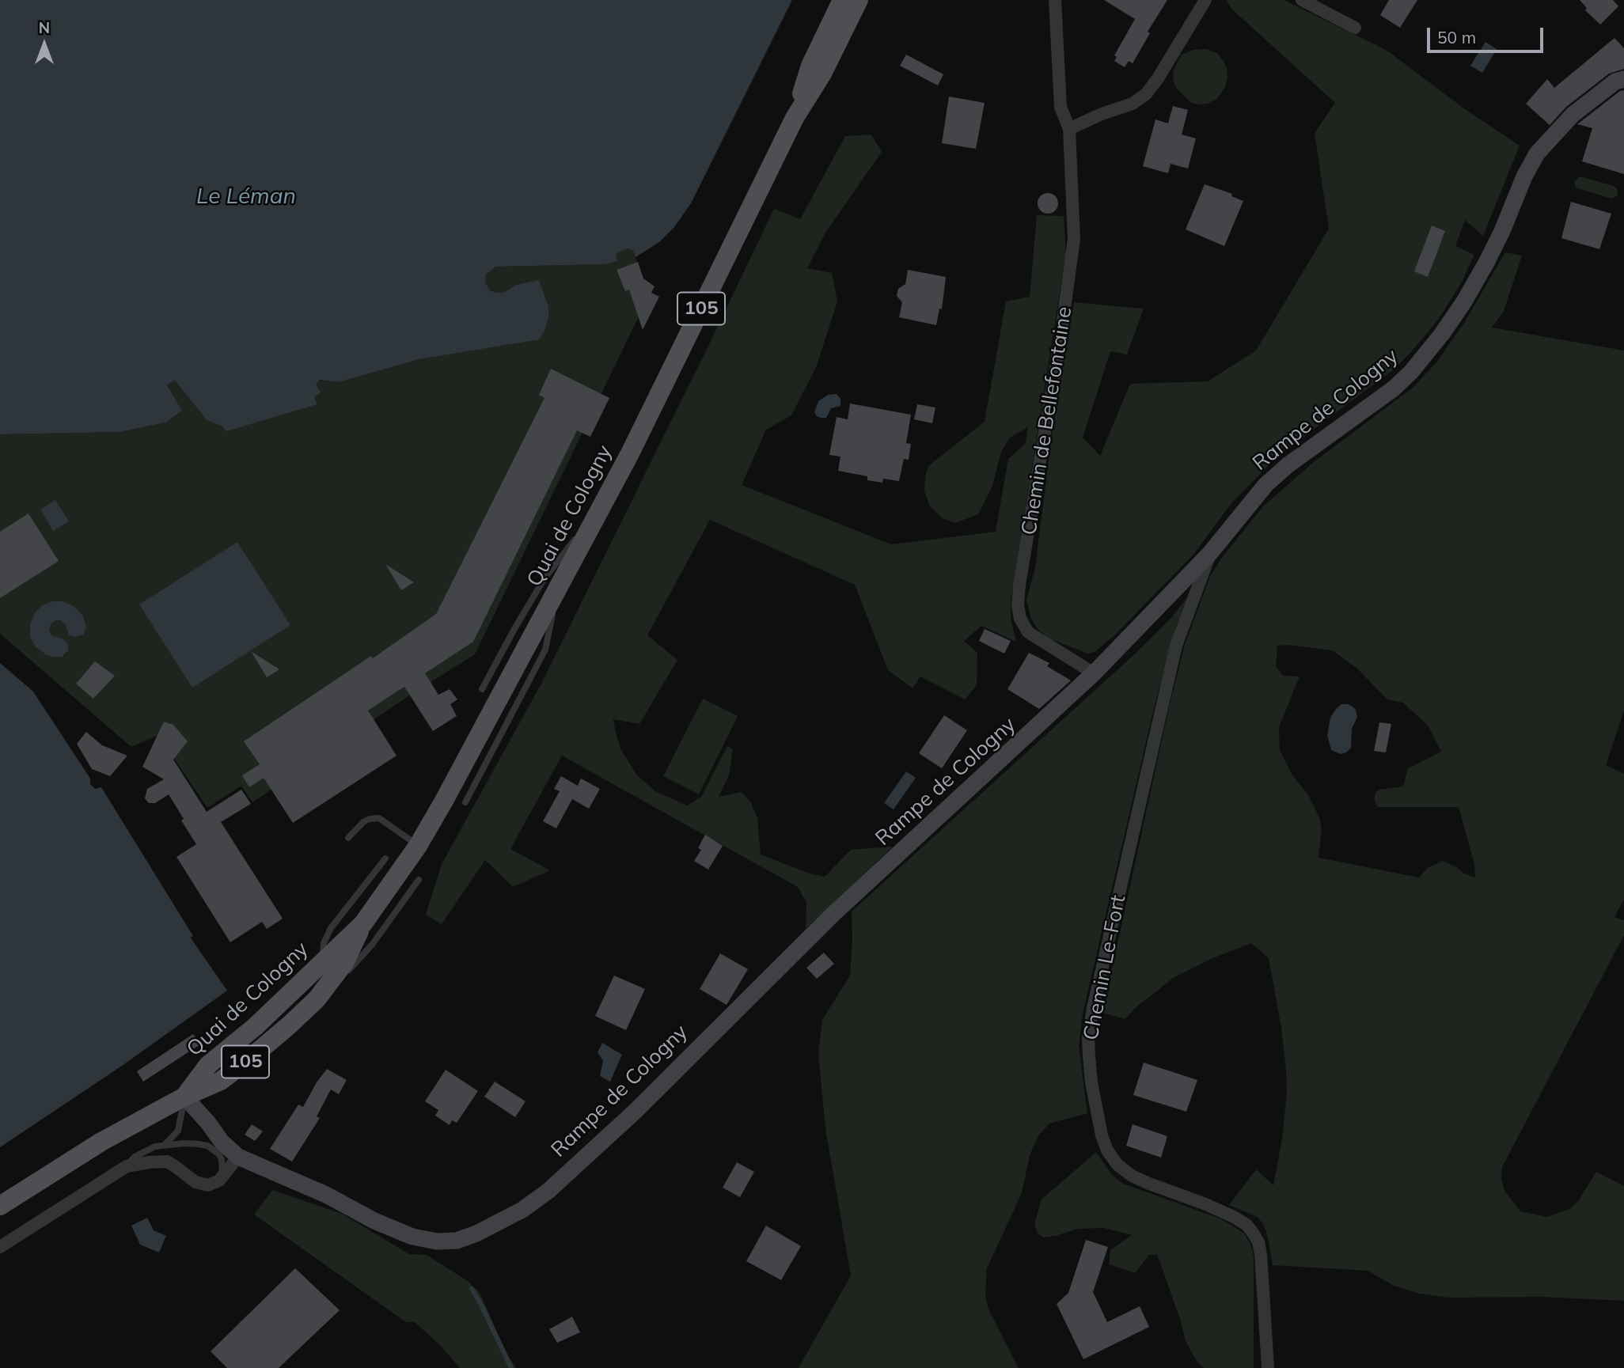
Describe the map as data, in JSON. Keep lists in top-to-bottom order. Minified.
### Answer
{"streets":{"main road":["105","Quai de Cologny"],"street":["Rampe de Cologny","Chemin de Bellefontaine","Chemin Le-Fort"]},"crossings":[["105","Rampe de Cologny"],["105","Quai de Cologny"],["Rampe de Cologny","Chemin de Bellefontaine"],["Rampe de Cologny","Quai de Cologny"],["Rampe de Cologny","Chemin Le-Fort"]],"water":["Le Léman"],"scale_bar":"50 m","north":"top"}
